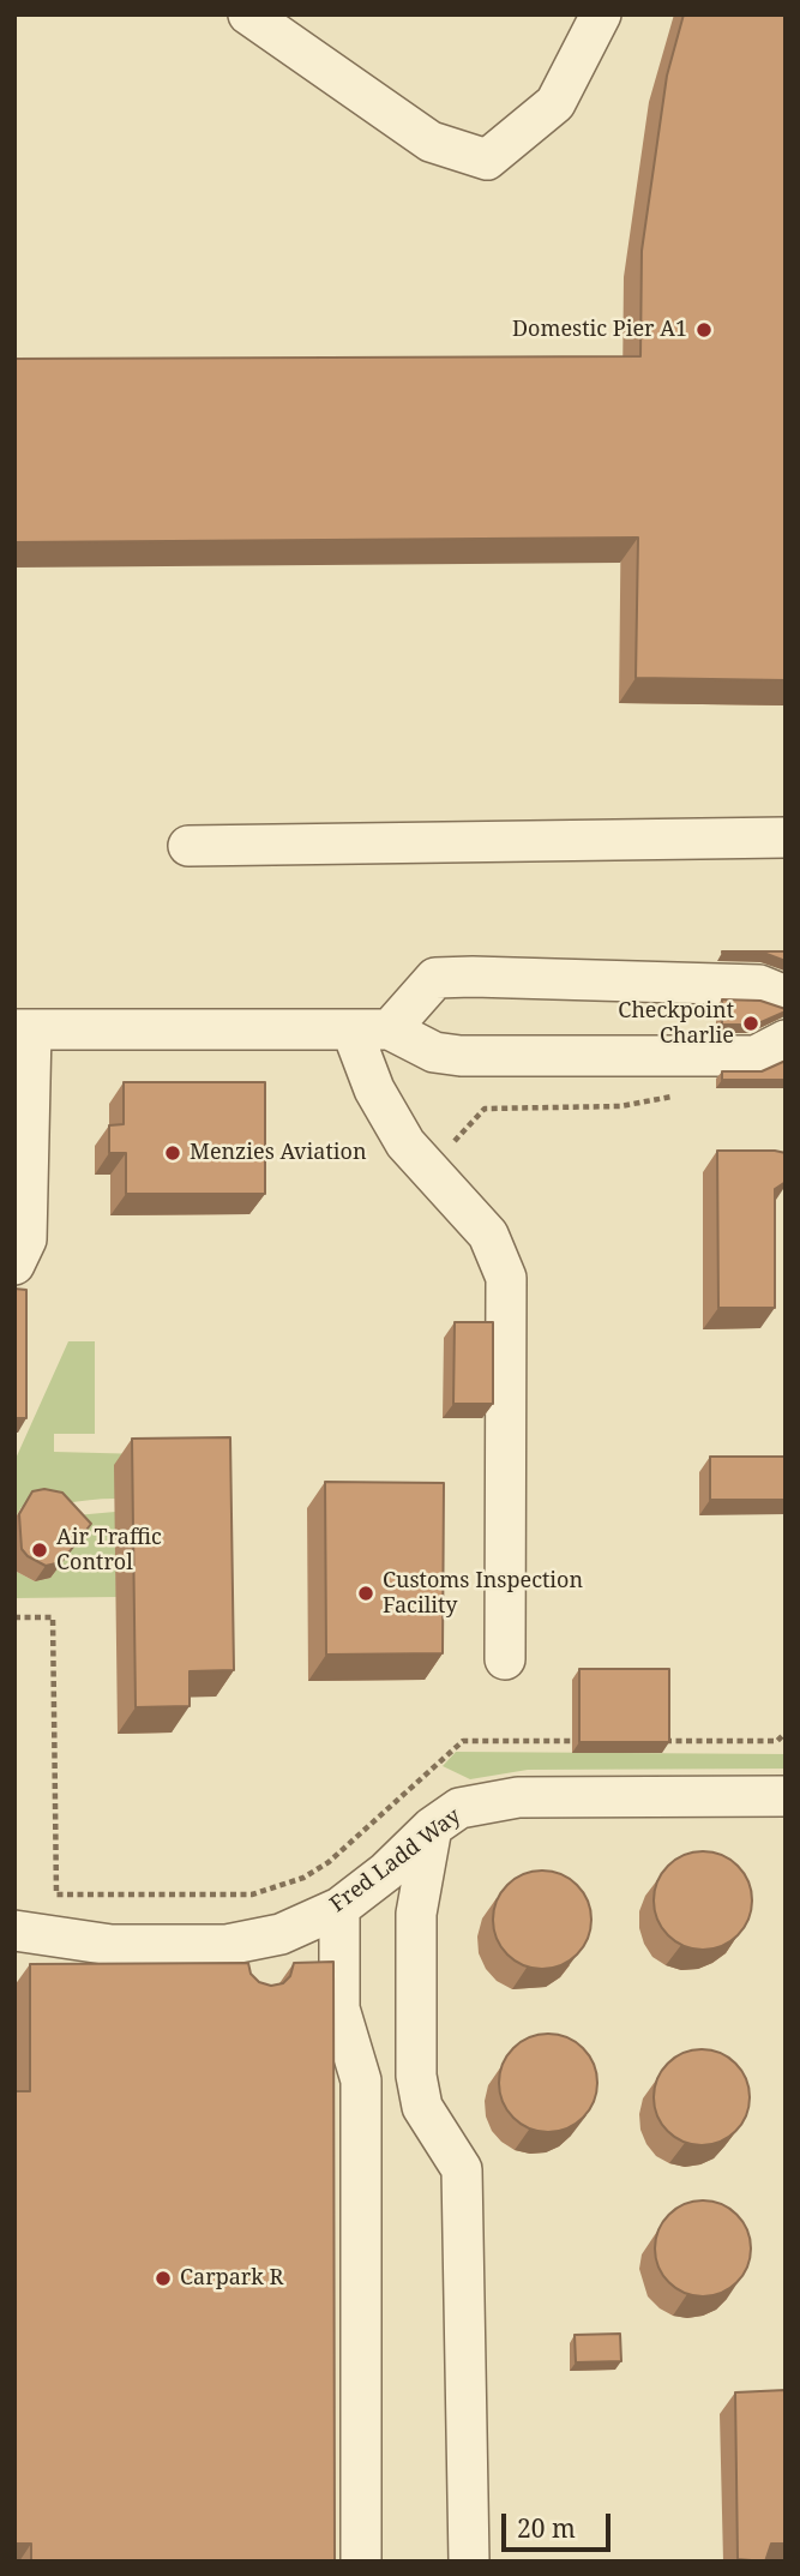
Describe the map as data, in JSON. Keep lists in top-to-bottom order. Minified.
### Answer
{"streets":{"street":["Fred Ladd Way"]},"places":["Domestic Pier A1","Checkpoint Charlie","Menzies Aviation","Air Traffic Control","Customs Inspection Facility","Carpark R"],"scale_bar":"20 m"}
